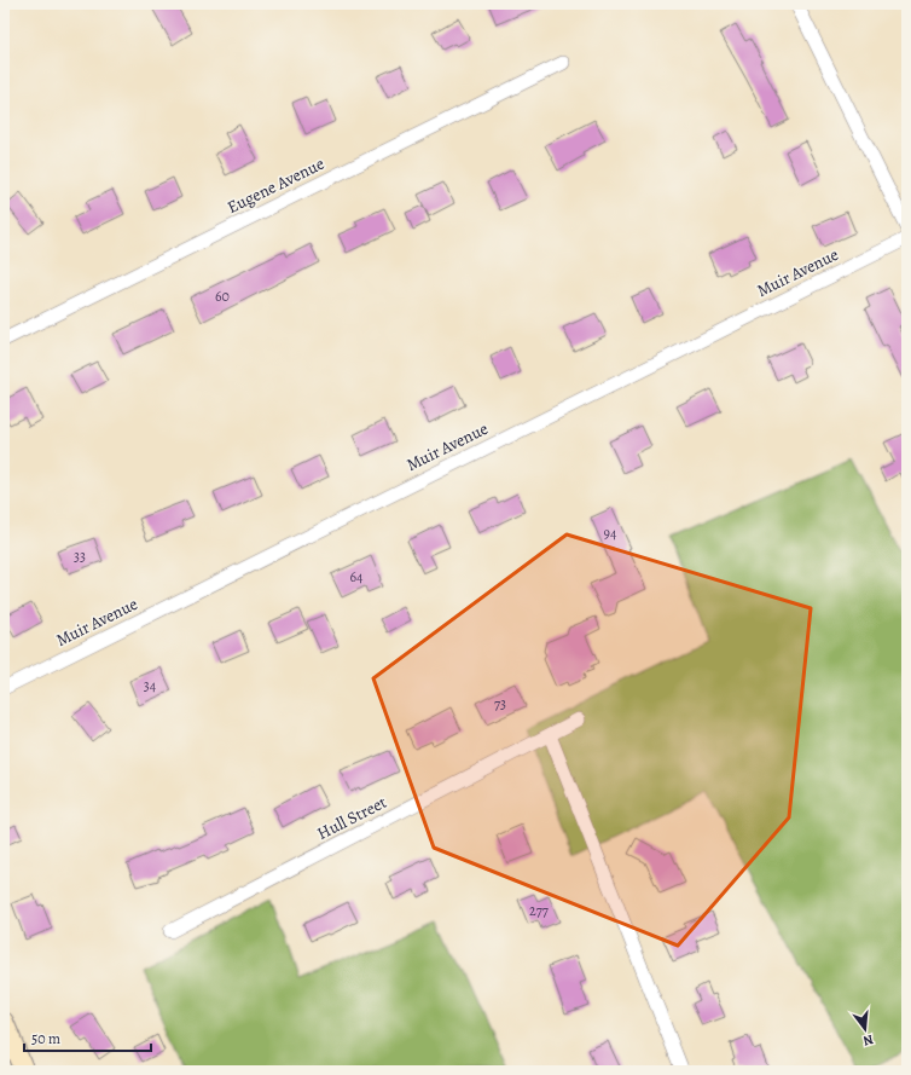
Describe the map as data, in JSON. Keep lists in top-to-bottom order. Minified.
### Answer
{"streets":{"street":["Eugene Avenue","Muir Avenue","Hull Street"]},"house_numbers":["60","94","33","64","34","73","277"],"scale_bar":"50 m","north":"bottom"}
